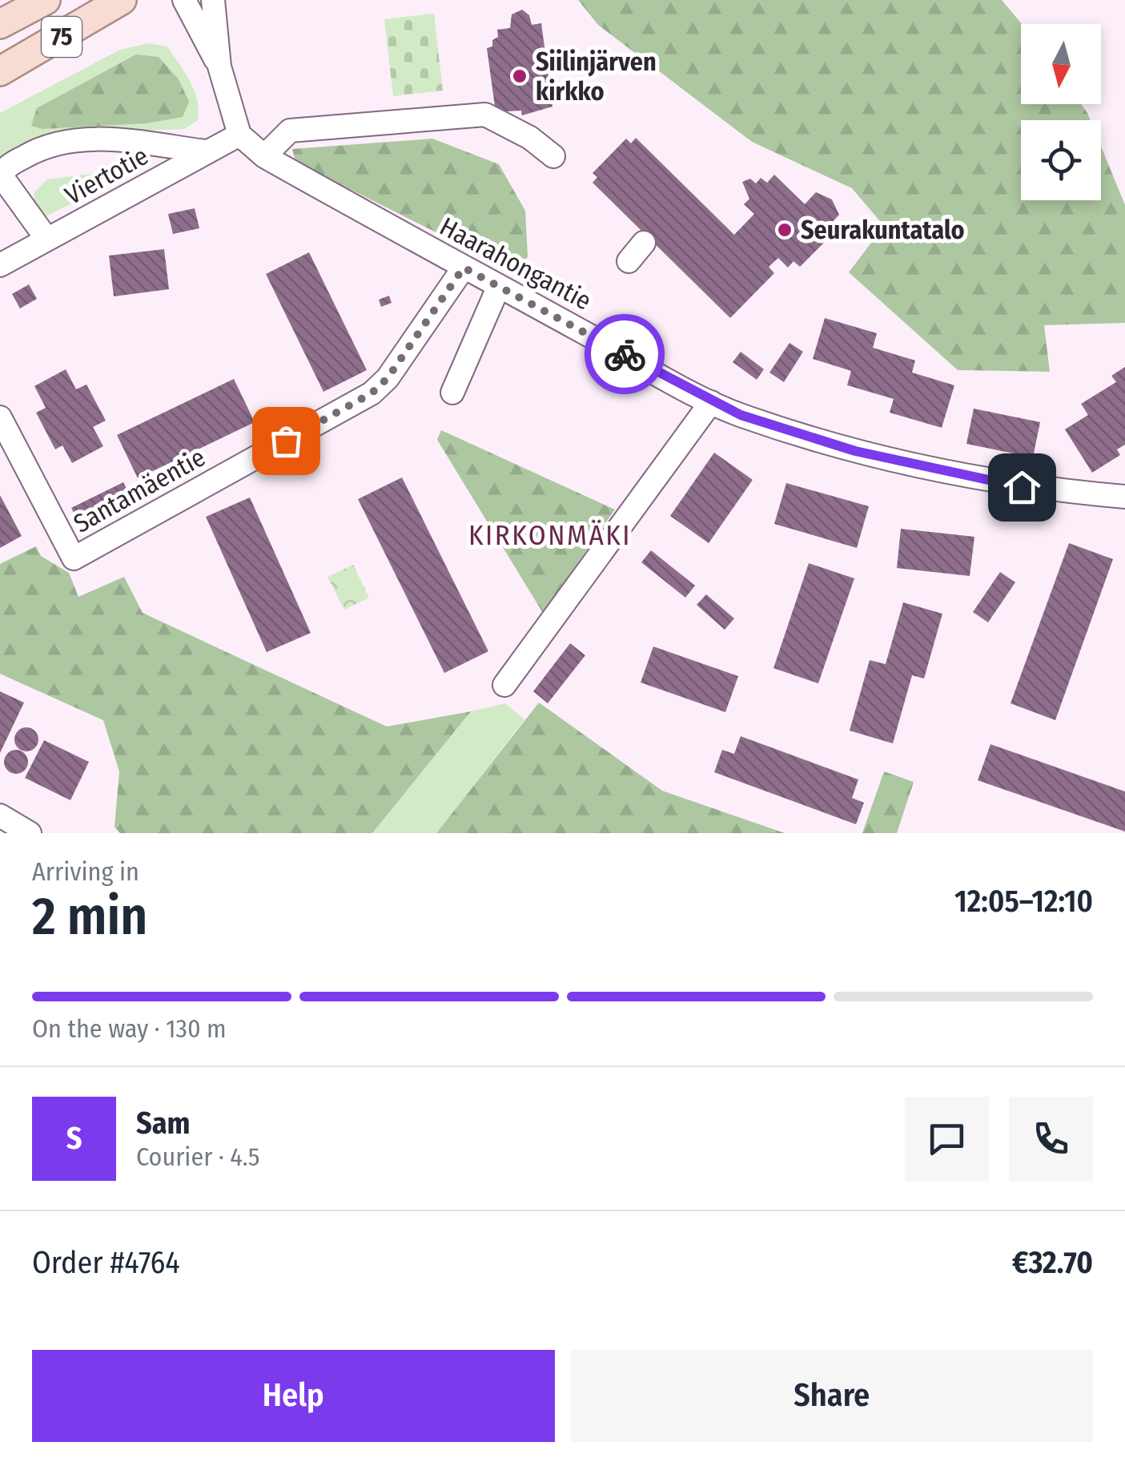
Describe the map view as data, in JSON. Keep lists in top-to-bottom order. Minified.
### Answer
{"streets":{"main road":["75"],"street":["Viertotie","Haarahongantie","Santamäentie"]},"crossings":[["Viertotie","Haarahongantie"],["Haarahongantie","Santamäentie"]],"districts":["KIRKONMÄKI"],"places":["Siilinjärven kirkko","Seurakuntatalo"],"north":"bottom","page":{"heading":["2 min","Arriving in","12:05–12:10"],"panel":["Sam","Courier · 4.5","Order #4764","€32.70"],"bar":"On the way · 130 m","round":"S","buttons":["Help","Share"]}}
